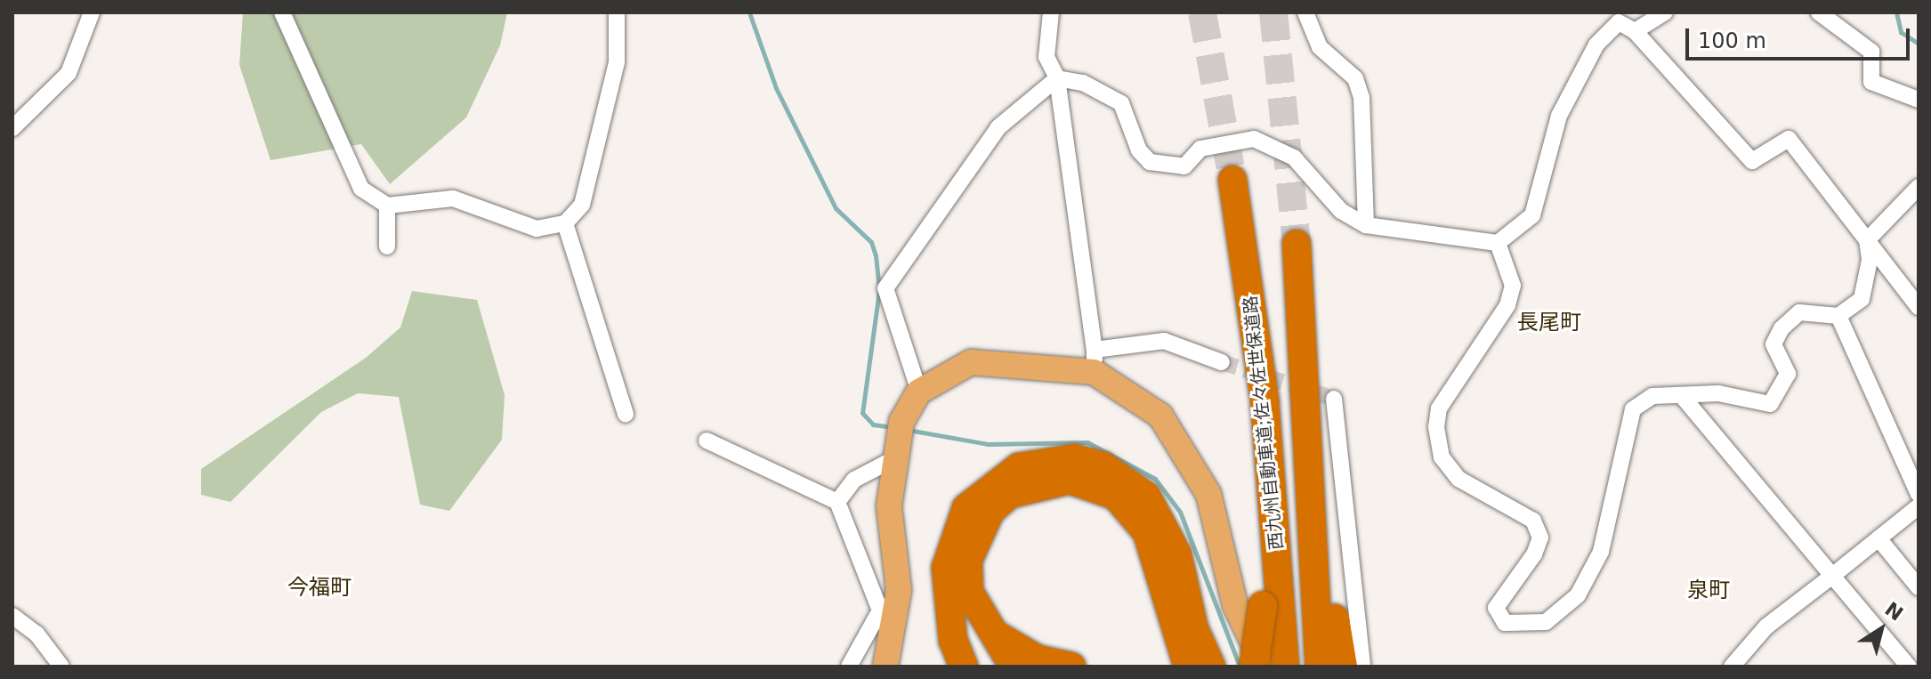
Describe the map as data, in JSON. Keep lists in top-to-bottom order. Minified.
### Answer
{"streets":{"highway":["西九州自動車道;佐々佐世保道路"]},"districts":["長尾町","今福町","泉町"],"scale_bar":"100 m","north":"top right"}
